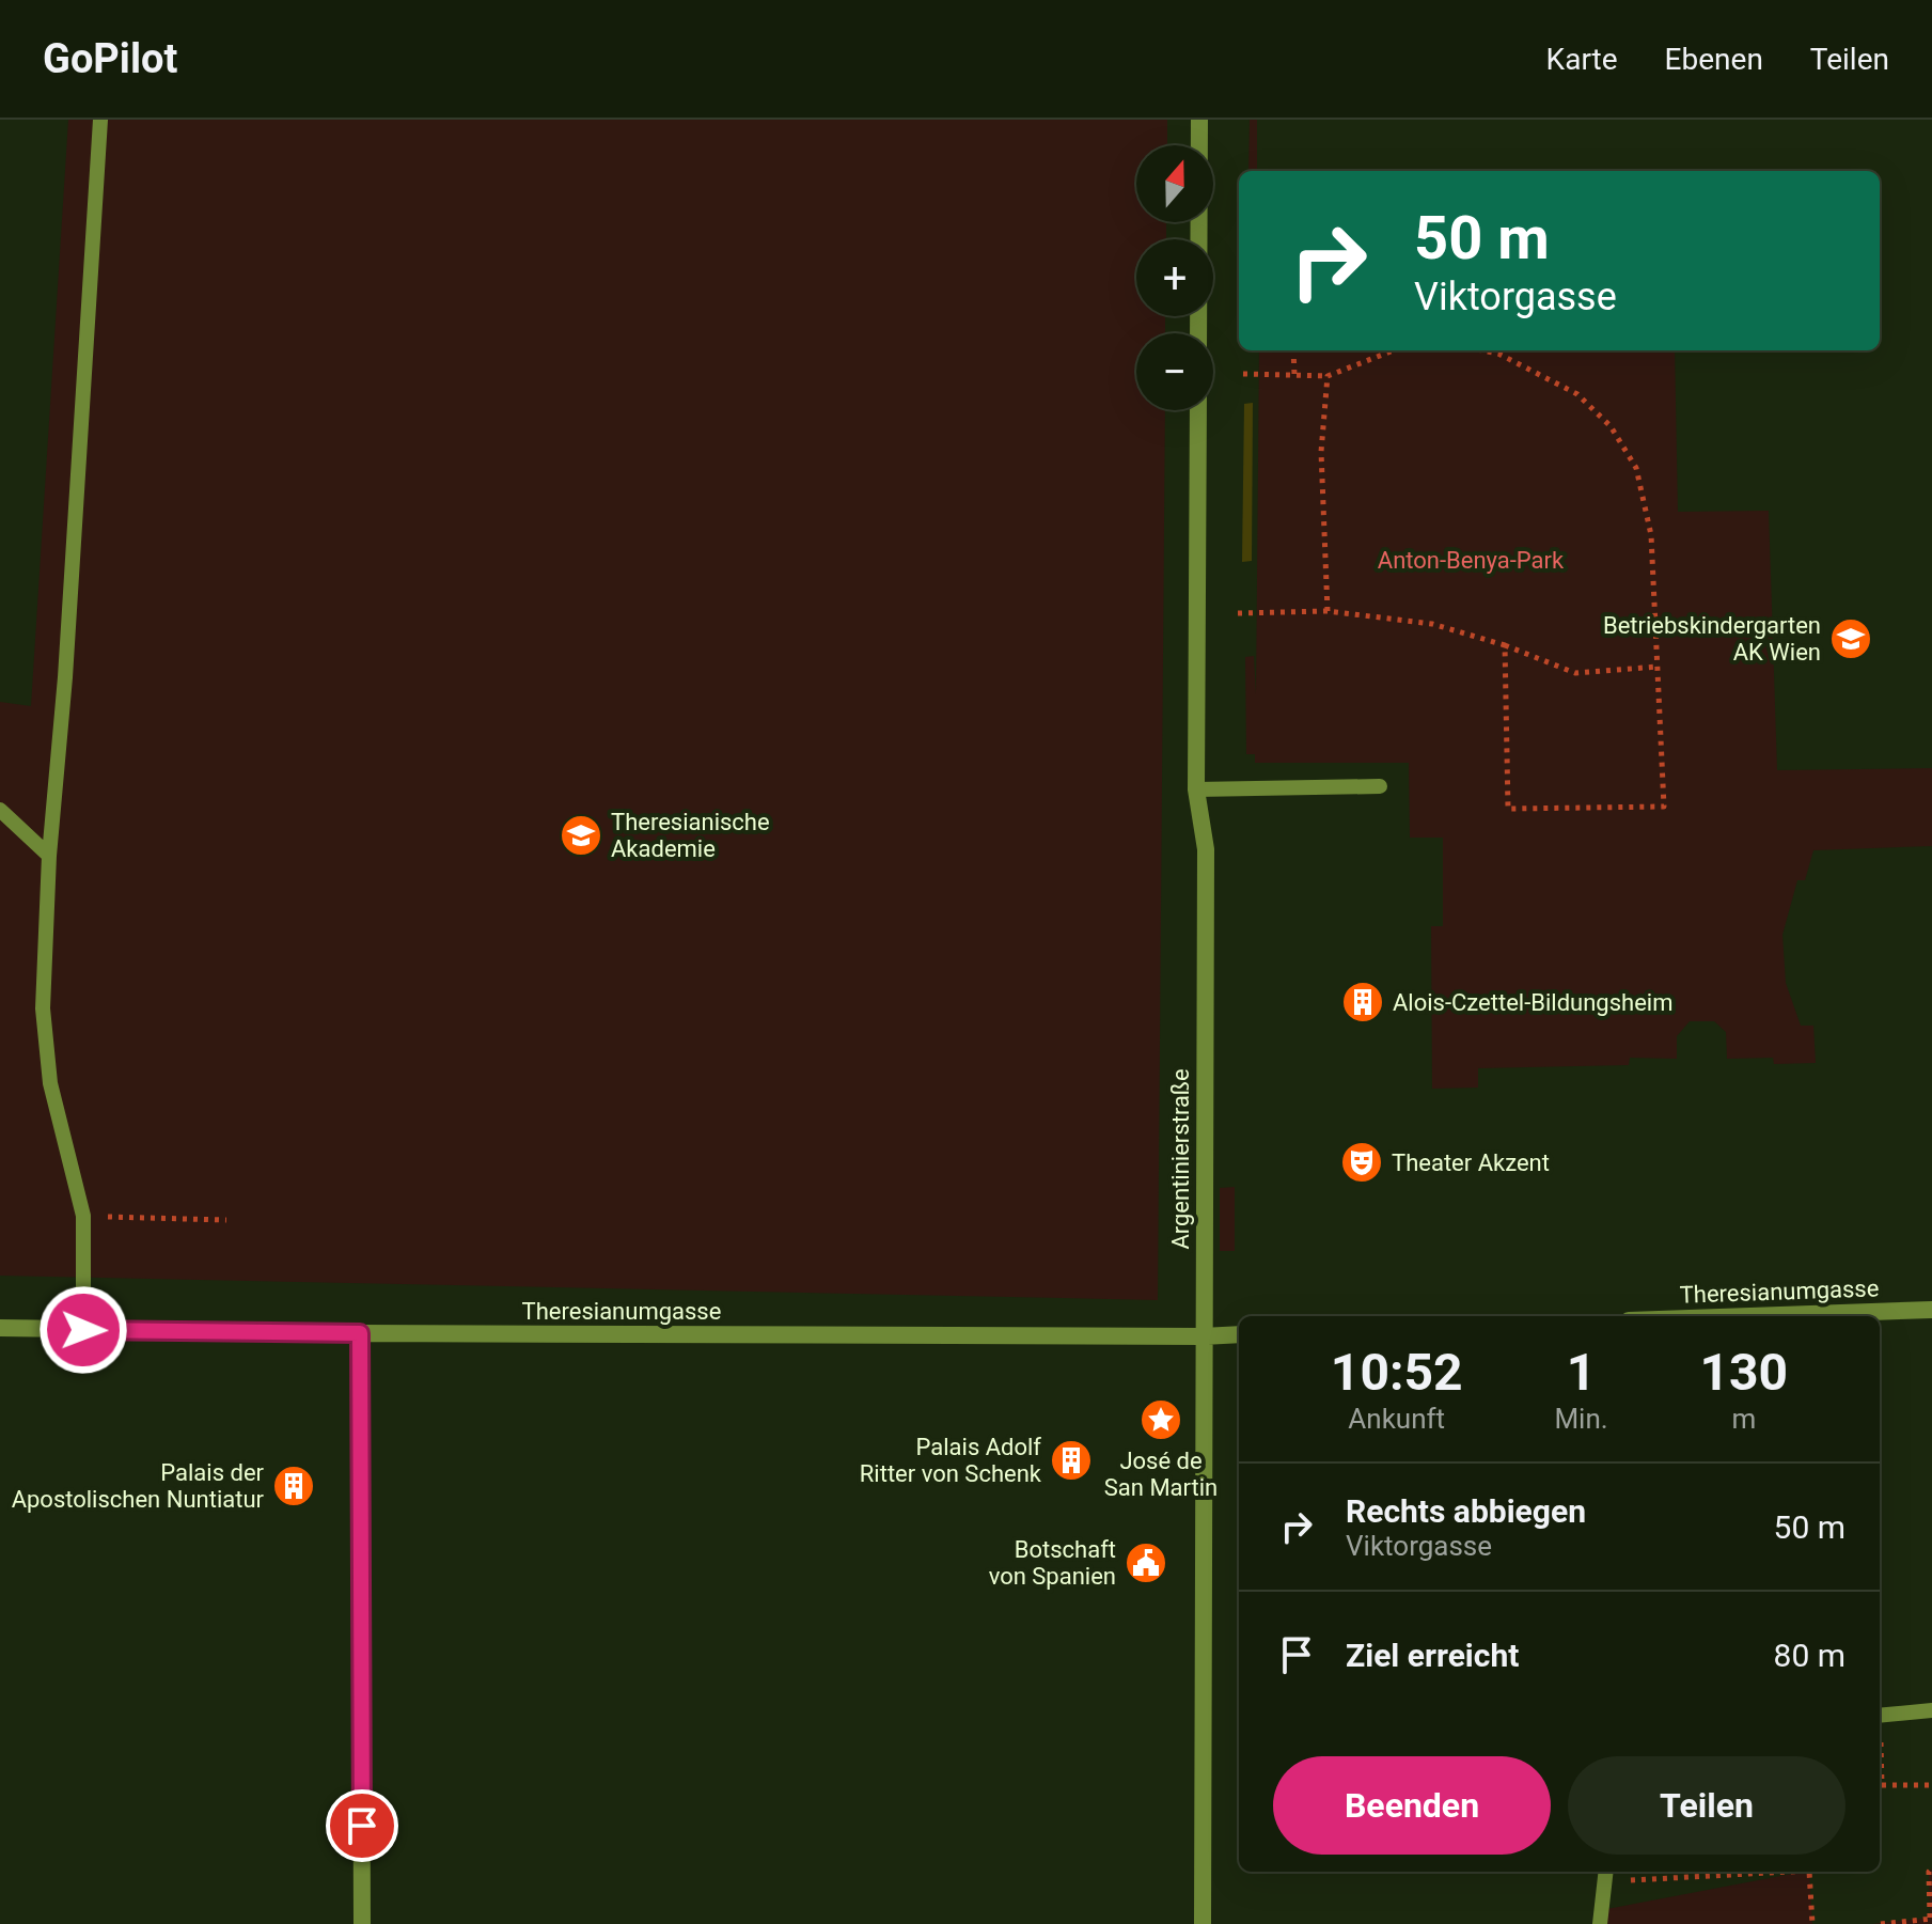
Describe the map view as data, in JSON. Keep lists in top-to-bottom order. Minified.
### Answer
{"streets":{"street":["Argentinierstraße","Theresianumgasse"]},"crossings":[["Argentinierstraße","Theresianumgasse"]],"parks":["Anton-Benya-Park"],"places":{"school or university":["Betriebskindergarten AK Wien","Theresianische Akademie"],"building":["Alois-Czettel-Bildungsheim","Palais Adolf Ritter von Schenk","Palais der Apostolischen Nuntiatur"],"theatre":["Theater Akzent"],"place":["José de San Martin"],"public building":["Botschaft von Spanien"]},"north":"top","page":{"header":"GoPilot","nav":["Karte","Ebenen","Teilen"],"map_buttons":["+","−"],"turn":["50 m","Viktorgasse"],"eta":["10:52","Ankunft","1","Min.","130","m"],"list":[{"name":"Rechts abbiegen","note":"Viktorgasse","value":"50 m"},{"name":"Ziel erreicht","value":"80 m"}],"buttons":["Beenden","Teilen"]}}
